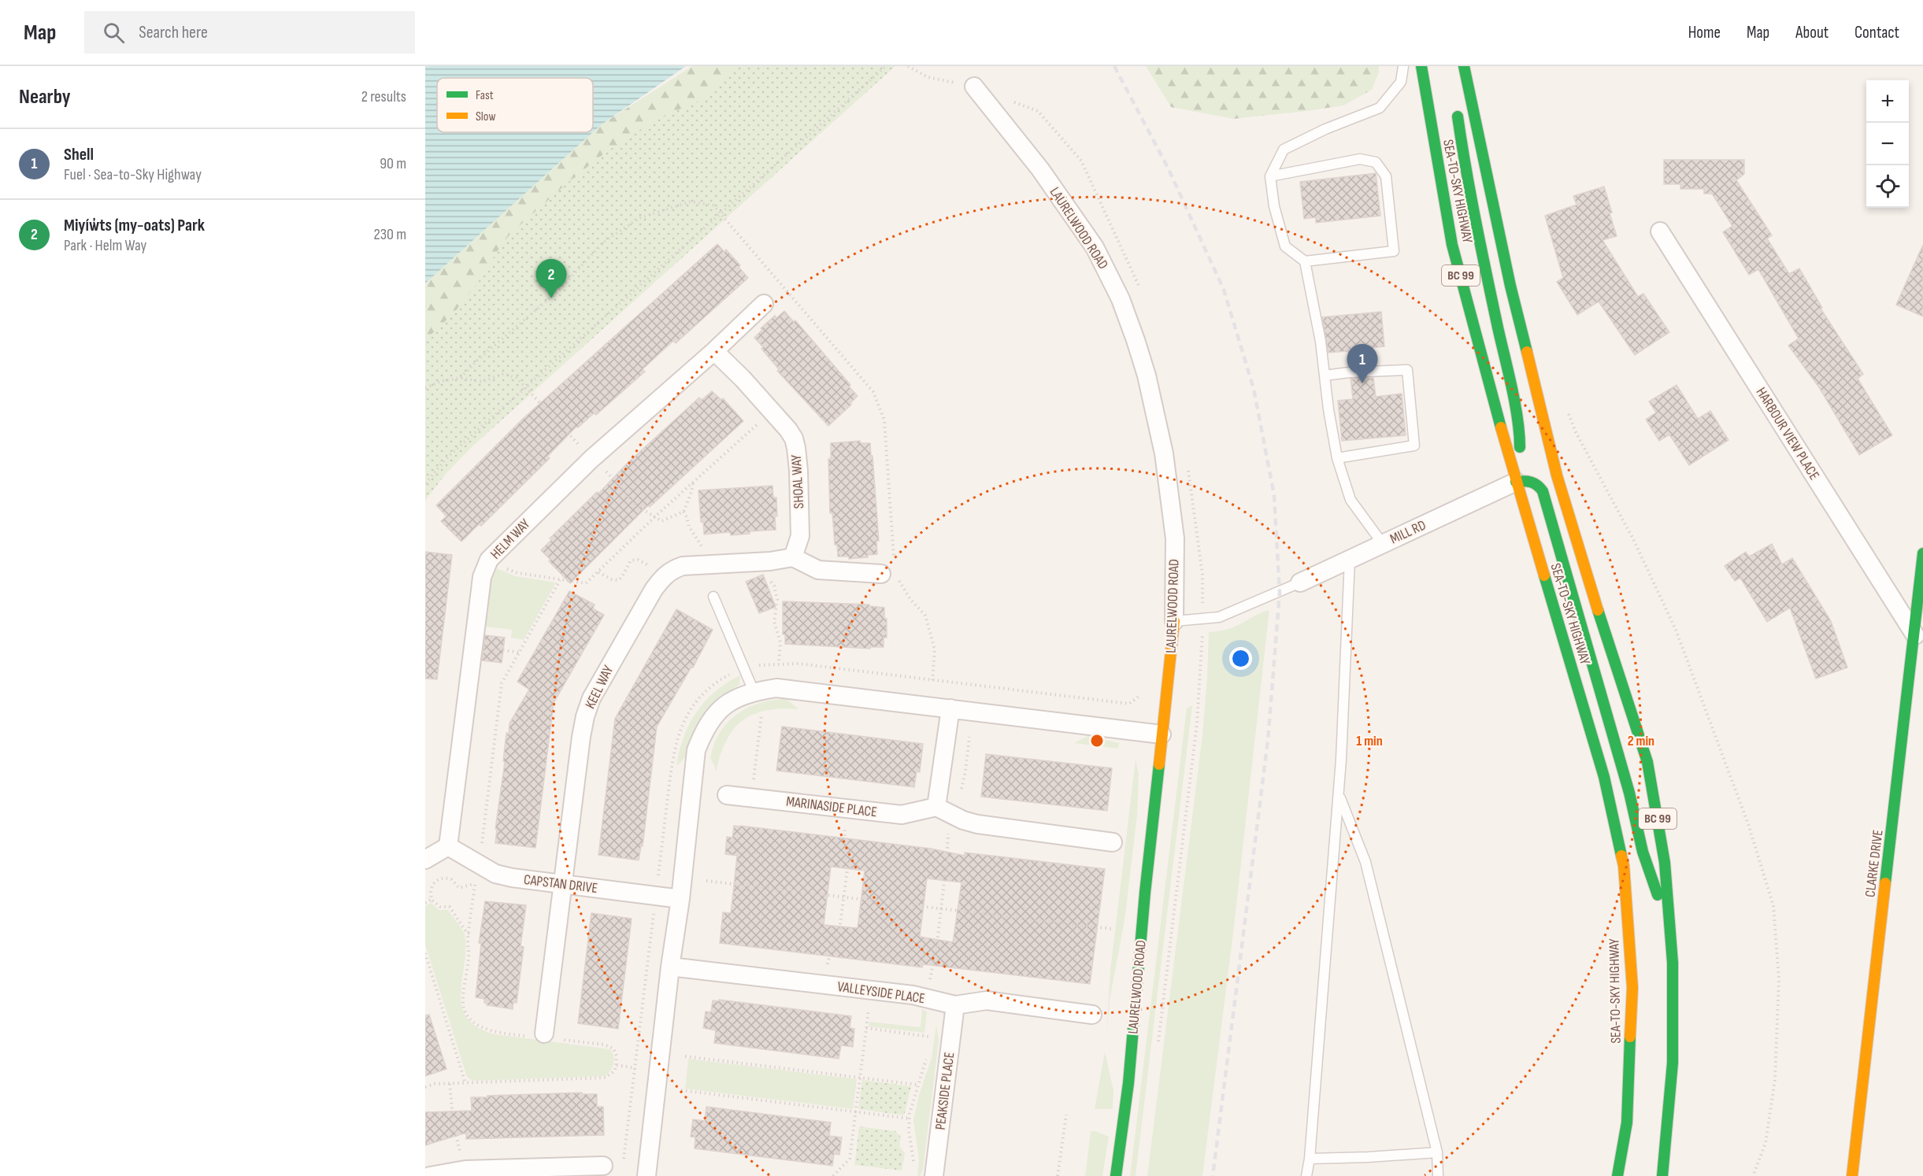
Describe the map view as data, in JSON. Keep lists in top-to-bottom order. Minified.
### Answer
{"streets":{"main road":["SEA-TO-SKY HIGHWAY","LAURELWOOD ROAD","BC 99","CLARKE DRIVE"],"street":["HARBOUR VIEW PLACE","SHOAL WAY","MILL RD","HELM WAY","KEEL WAY","MARINASIDE PLACE","CAPSTAN DRIVE","VALLEYSIDE PLACE","PEAKSIDE PLACE"]},"crossings":[["SEA-TO-SKY HIGHWAY","MILL RD"],["HARBOUR VIEW PLACE","CLARKE DRIVE"],["SHOAL WAY","HELM WAY"],["SHOAL WAY","KEEL WAY"],["HELM WAY","CAPSTAN DRIVE"],["KEEL WAY","CAPSTAN DRIVE"],["VALLEYSIDE PLACE","PEAKSIDE PLACE"]],"legend":["Fast","Slow"],"page":{"header":"Map","search":"Search here","nav":["Home","Map","About","Contact"],"heading":["Nearby","2 results"],"map_buttons":["+","−"],"list":[{"mark":"1","name":"Shell","note":"Fuel · Sea-to-Sky Highway","value":"90 m"},{"mark":"2","name":"Miyíw̓ts (my-oats) Park","note":"Park · Helm Way","value":"230 m"}],"pins":["2","1"]},"rings":["1 min","2 min"]}
